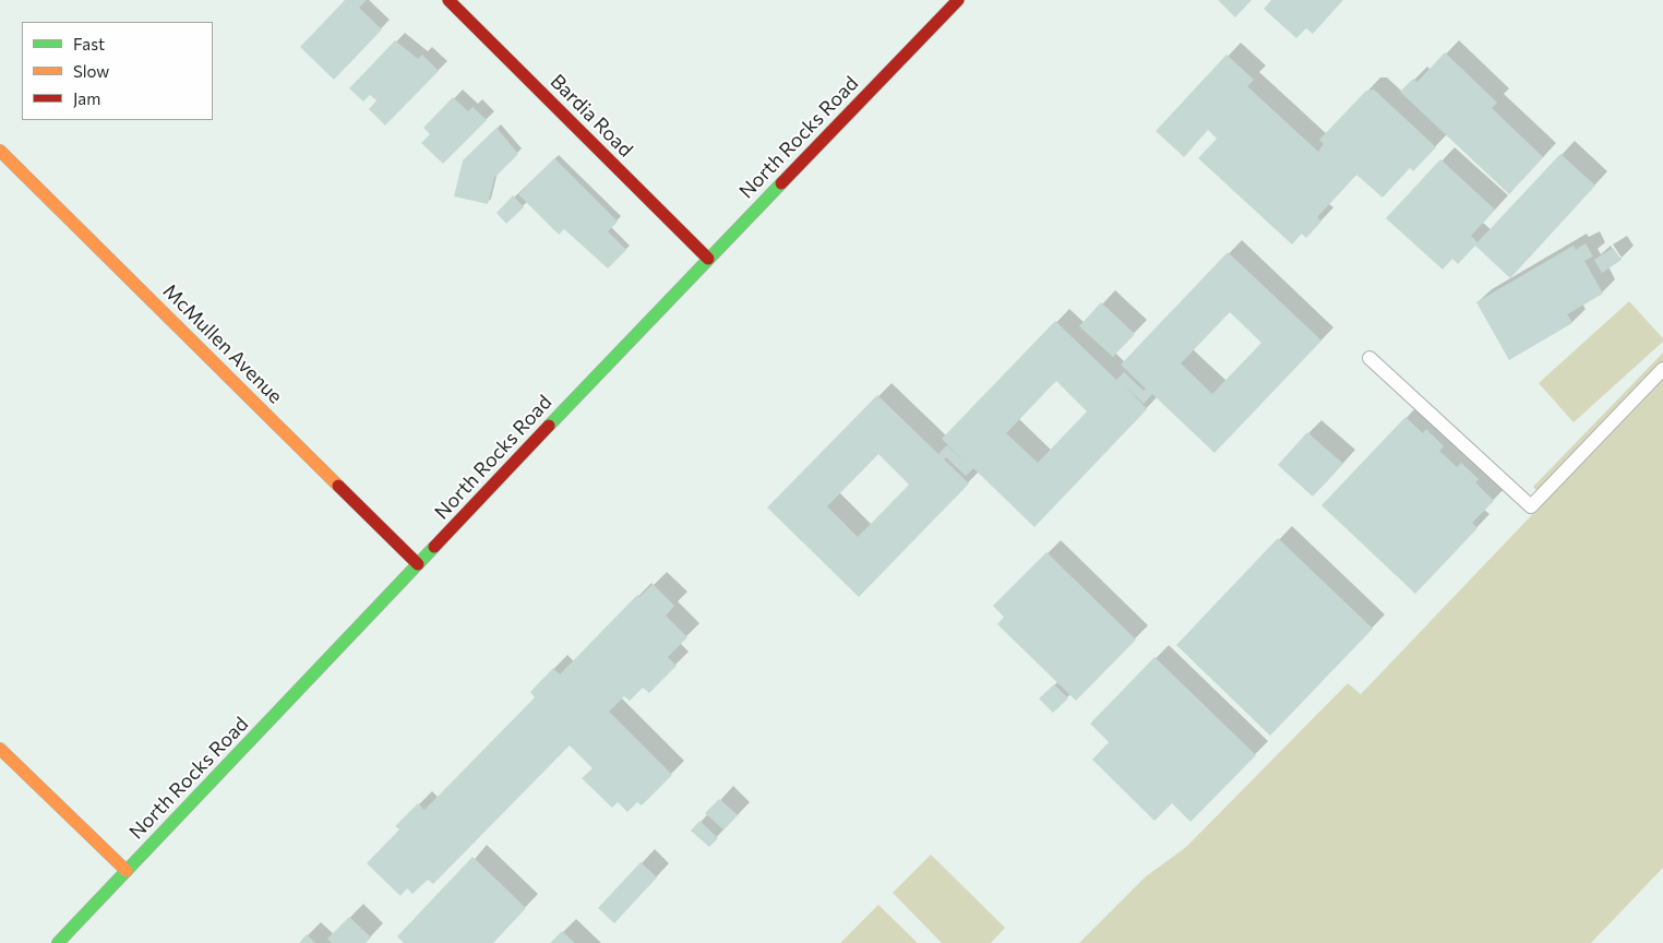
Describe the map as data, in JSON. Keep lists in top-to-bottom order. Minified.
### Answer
{"streets":{"street":["Bardia Road","North Rocks Road","McMullen Avenue"]},"crossings":[["Bardia Road","North Rocks Road"],["North Rocks Road","McMullen Avenue"]],"legend":["Fast","Slow","Jam"]}
